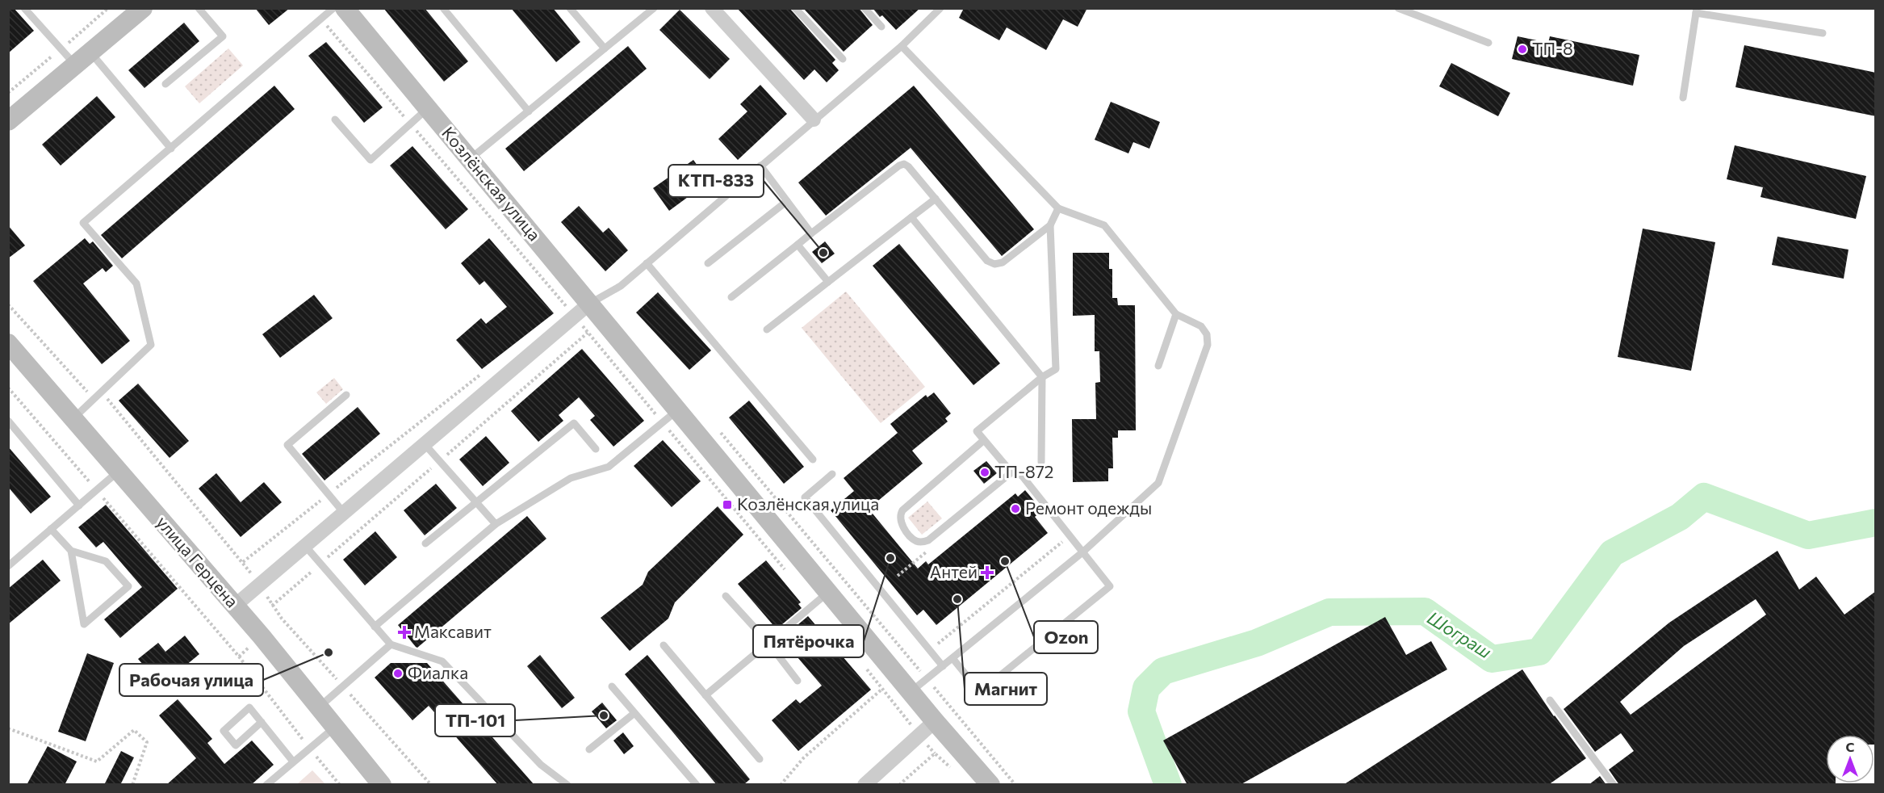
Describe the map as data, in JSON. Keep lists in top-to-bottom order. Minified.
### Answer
{"streets":{"street":["Козлёнская улица","улица Герцена"]},"water":["Шограш"],"places":{"other":["ТП-8","КТП-833","ТП-872","Ремонт одежды","Пятёрочка","Ozon","Магнит","Рабочая улица","Фиалка","ТП-101"],"transit":["Козлёнская улица"],"health":["Антей","Максавит"]},"north":"top"}
